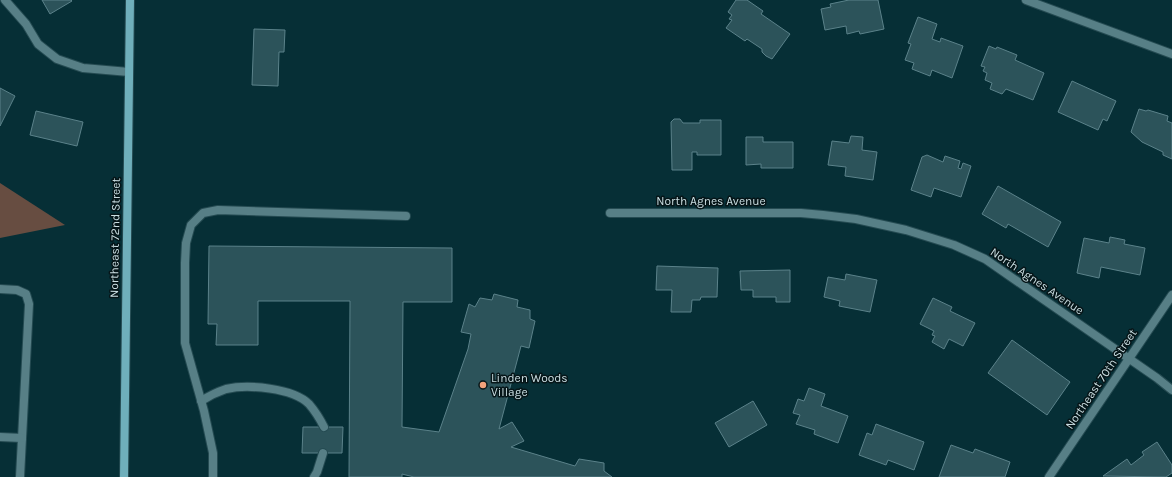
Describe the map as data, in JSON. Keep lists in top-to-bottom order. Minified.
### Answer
{"streets":{"main road":["Northeast 72nd Street"],"street":["North Agnes Avenue","Northeast 70th Street"]},"crossings":[["North Agnes Avenue","Northeast 70th Street"]],"places":["Linden Woods Village"]}
